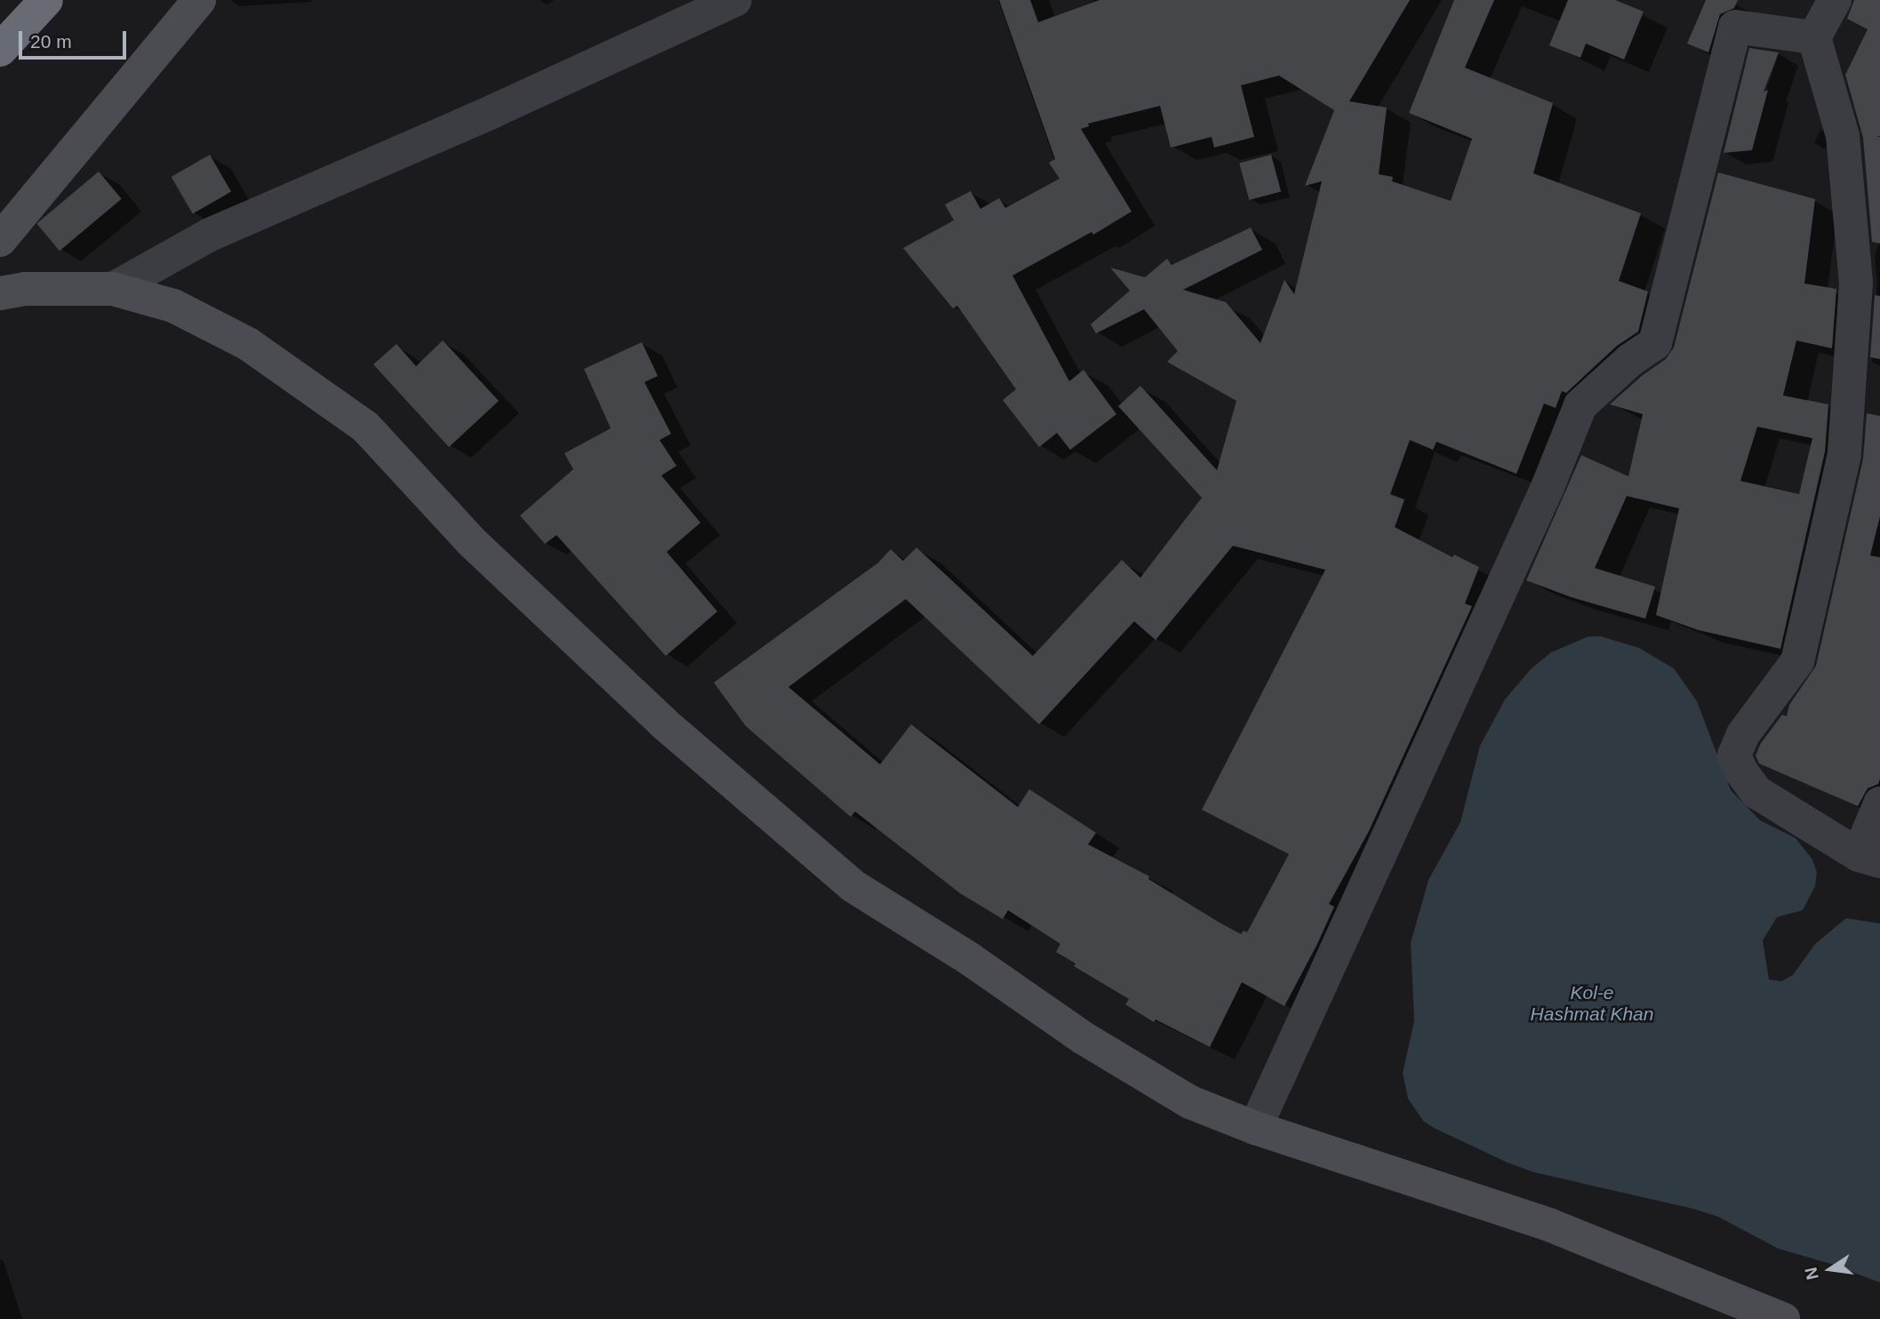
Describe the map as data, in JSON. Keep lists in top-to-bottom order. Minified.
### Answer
{"water":["Kol-e Hashmat Khan"],"scale_bar":"20 m","north":"left"}
